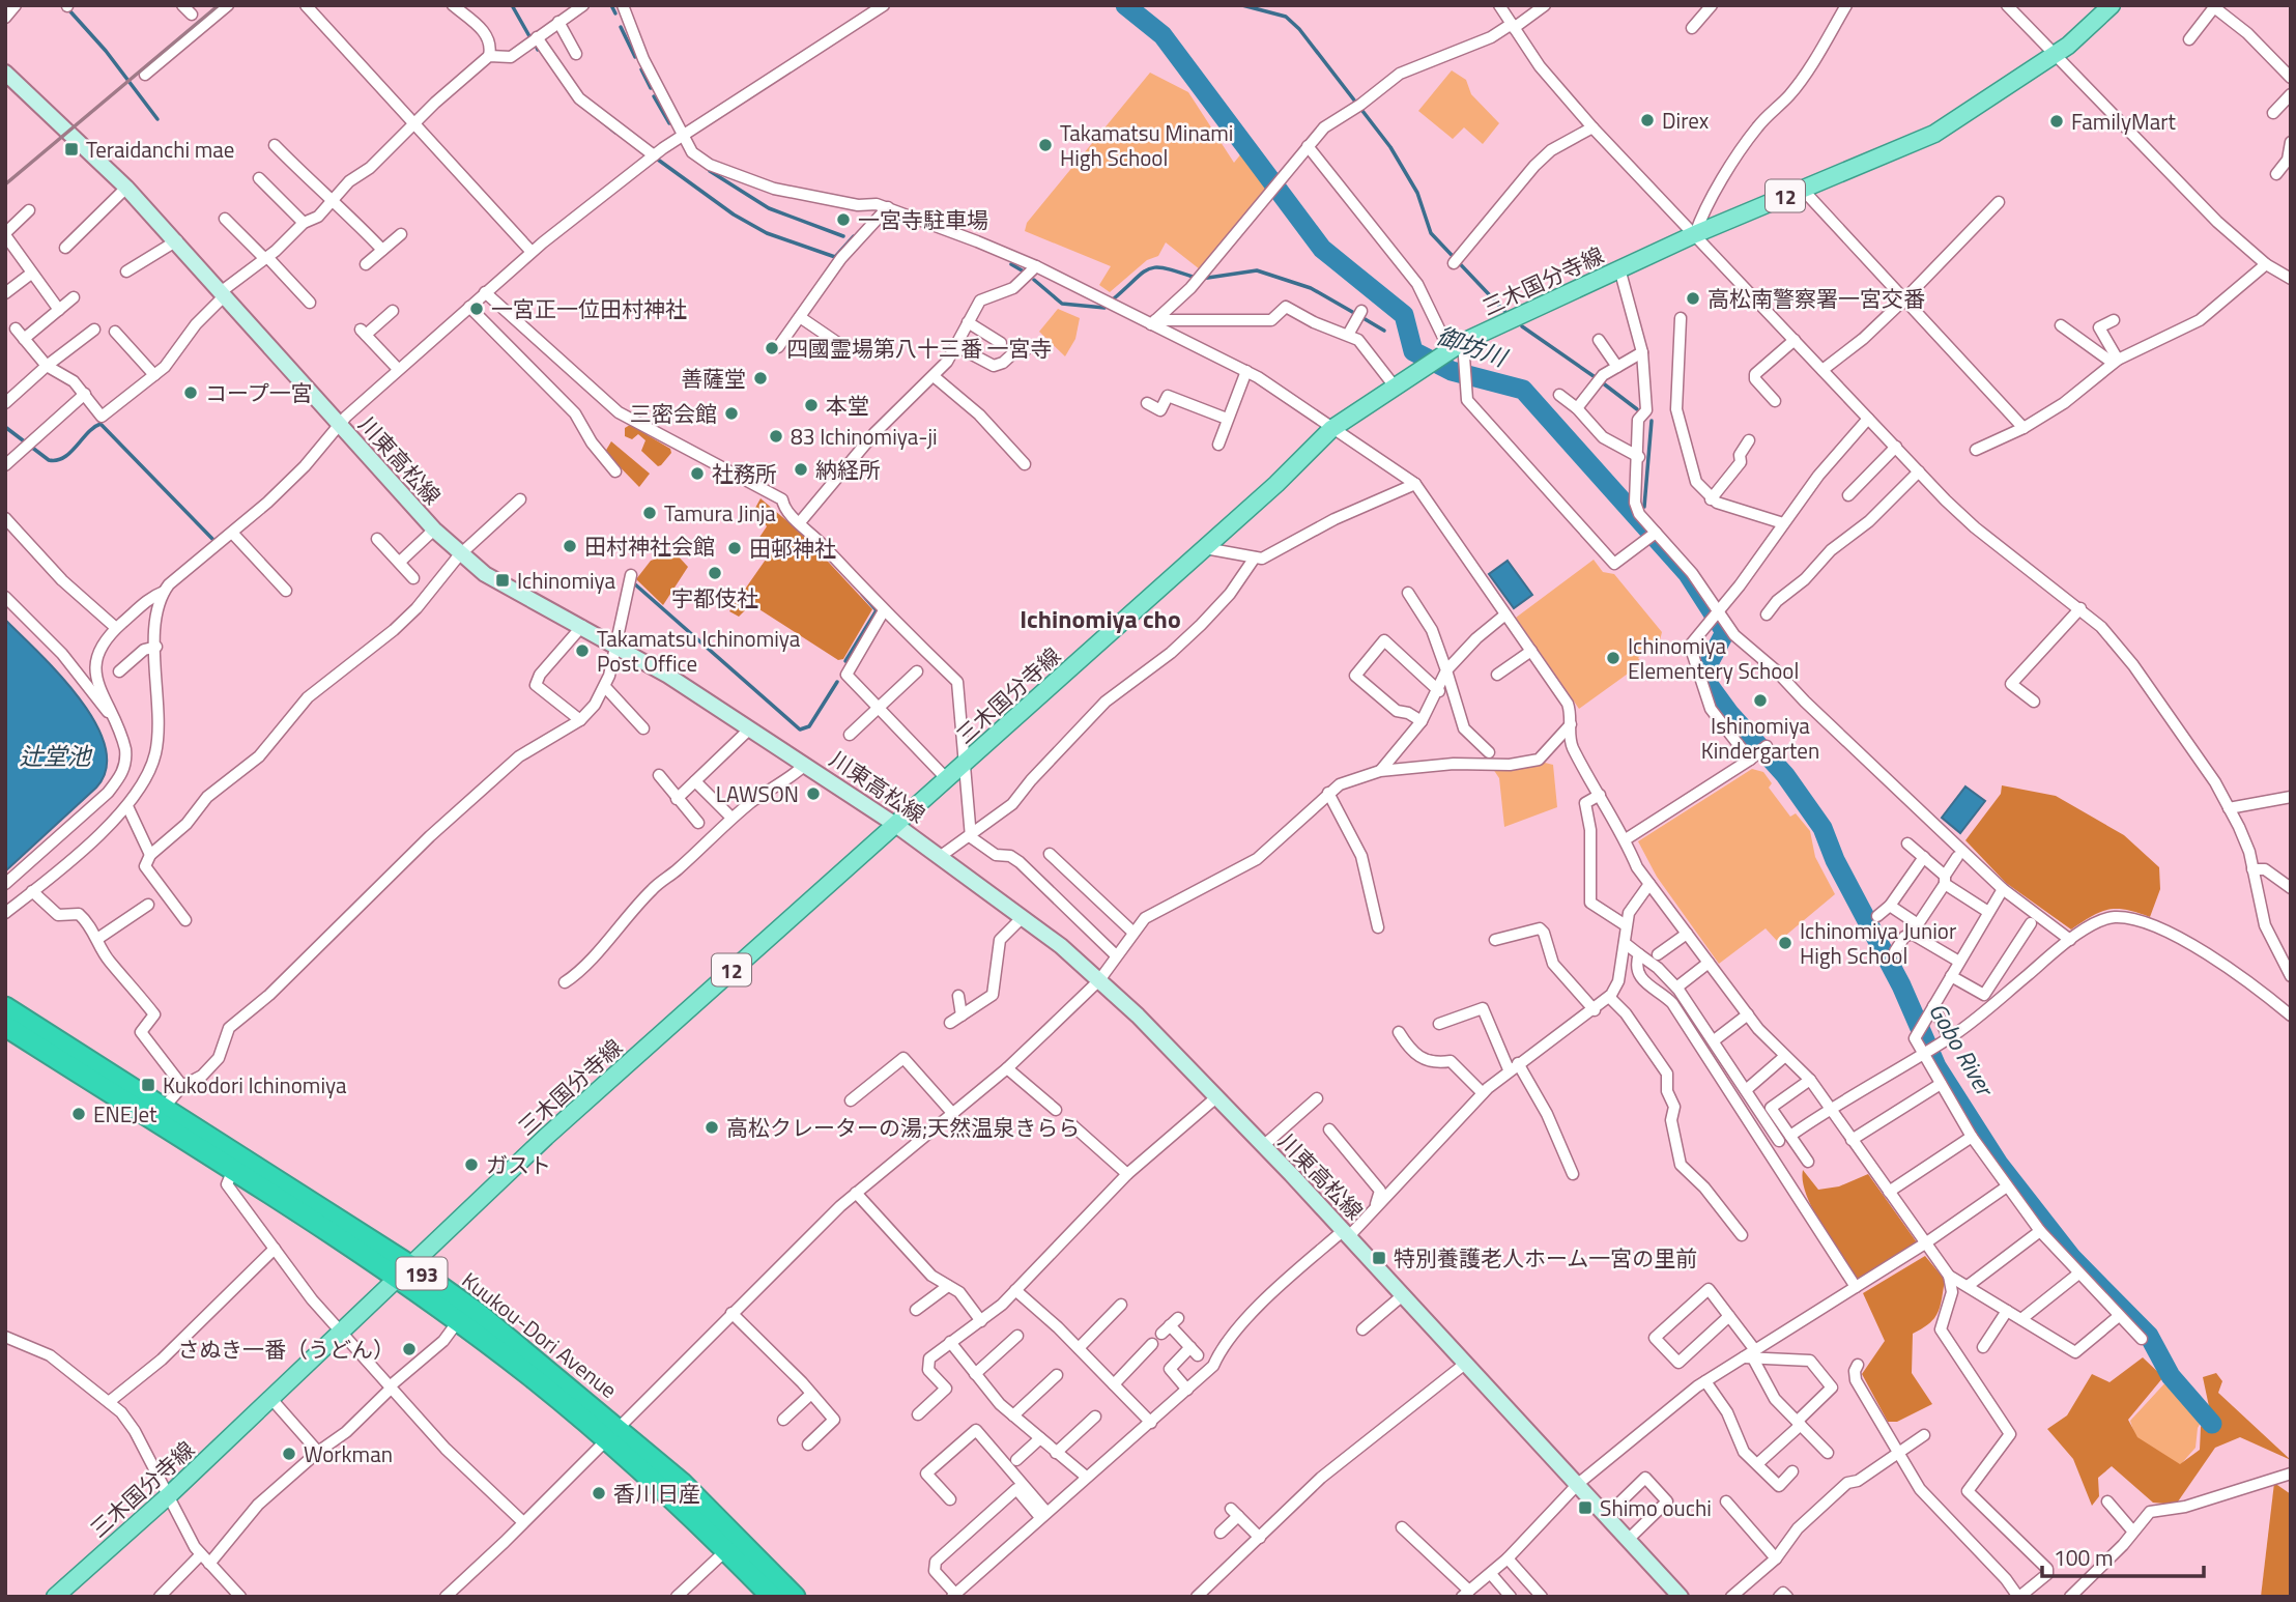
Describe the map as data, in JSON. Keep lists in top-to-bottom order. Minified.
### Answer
{"streets":{"highway":["193","Kuukou-Dori Avenue"],"main road":["12","三木国分寺線","川東高松線"]},"crossings":[["三木国分寺線","川東高松線"],["三木国分寺線","Kuukou-Dori Avenue"]],"districts":["Ichinomiya cho"],"water":["御坊川","辻堂池","Gobo River"],"places":{"other":["Direx","FamilyMart","Takamatsu Minami High School","一宮寺駐車場","高松南警察署一宮交番","一宮正一位田村神社","四國霊場第八十三番 一宮寺","善薩堂","コープ一宮","本堂","三密会館","83 Ichinomiya-ji","納経所","社務所","Tamura Jinja","田村神社会館","田邨神社","宇都伎社","Takamatsu Ichinomiya Post Office","Ichinomiya Elementery School","Ishinomiya Kindergarten","LAWSON","Ichinomiya Junior High School","ENEJet","高松クレーターの湯;天然温泉きらら","ガスト","さぬき一番（うどん）","Workman","香川日産"],"transit":["Teraidanchi mae","Ichinomiya","Kukodori Ichinomiya","特別養護老人ホーム一宮の里前","Shimo ouchi"]},"scale_bar":"100 m"}
